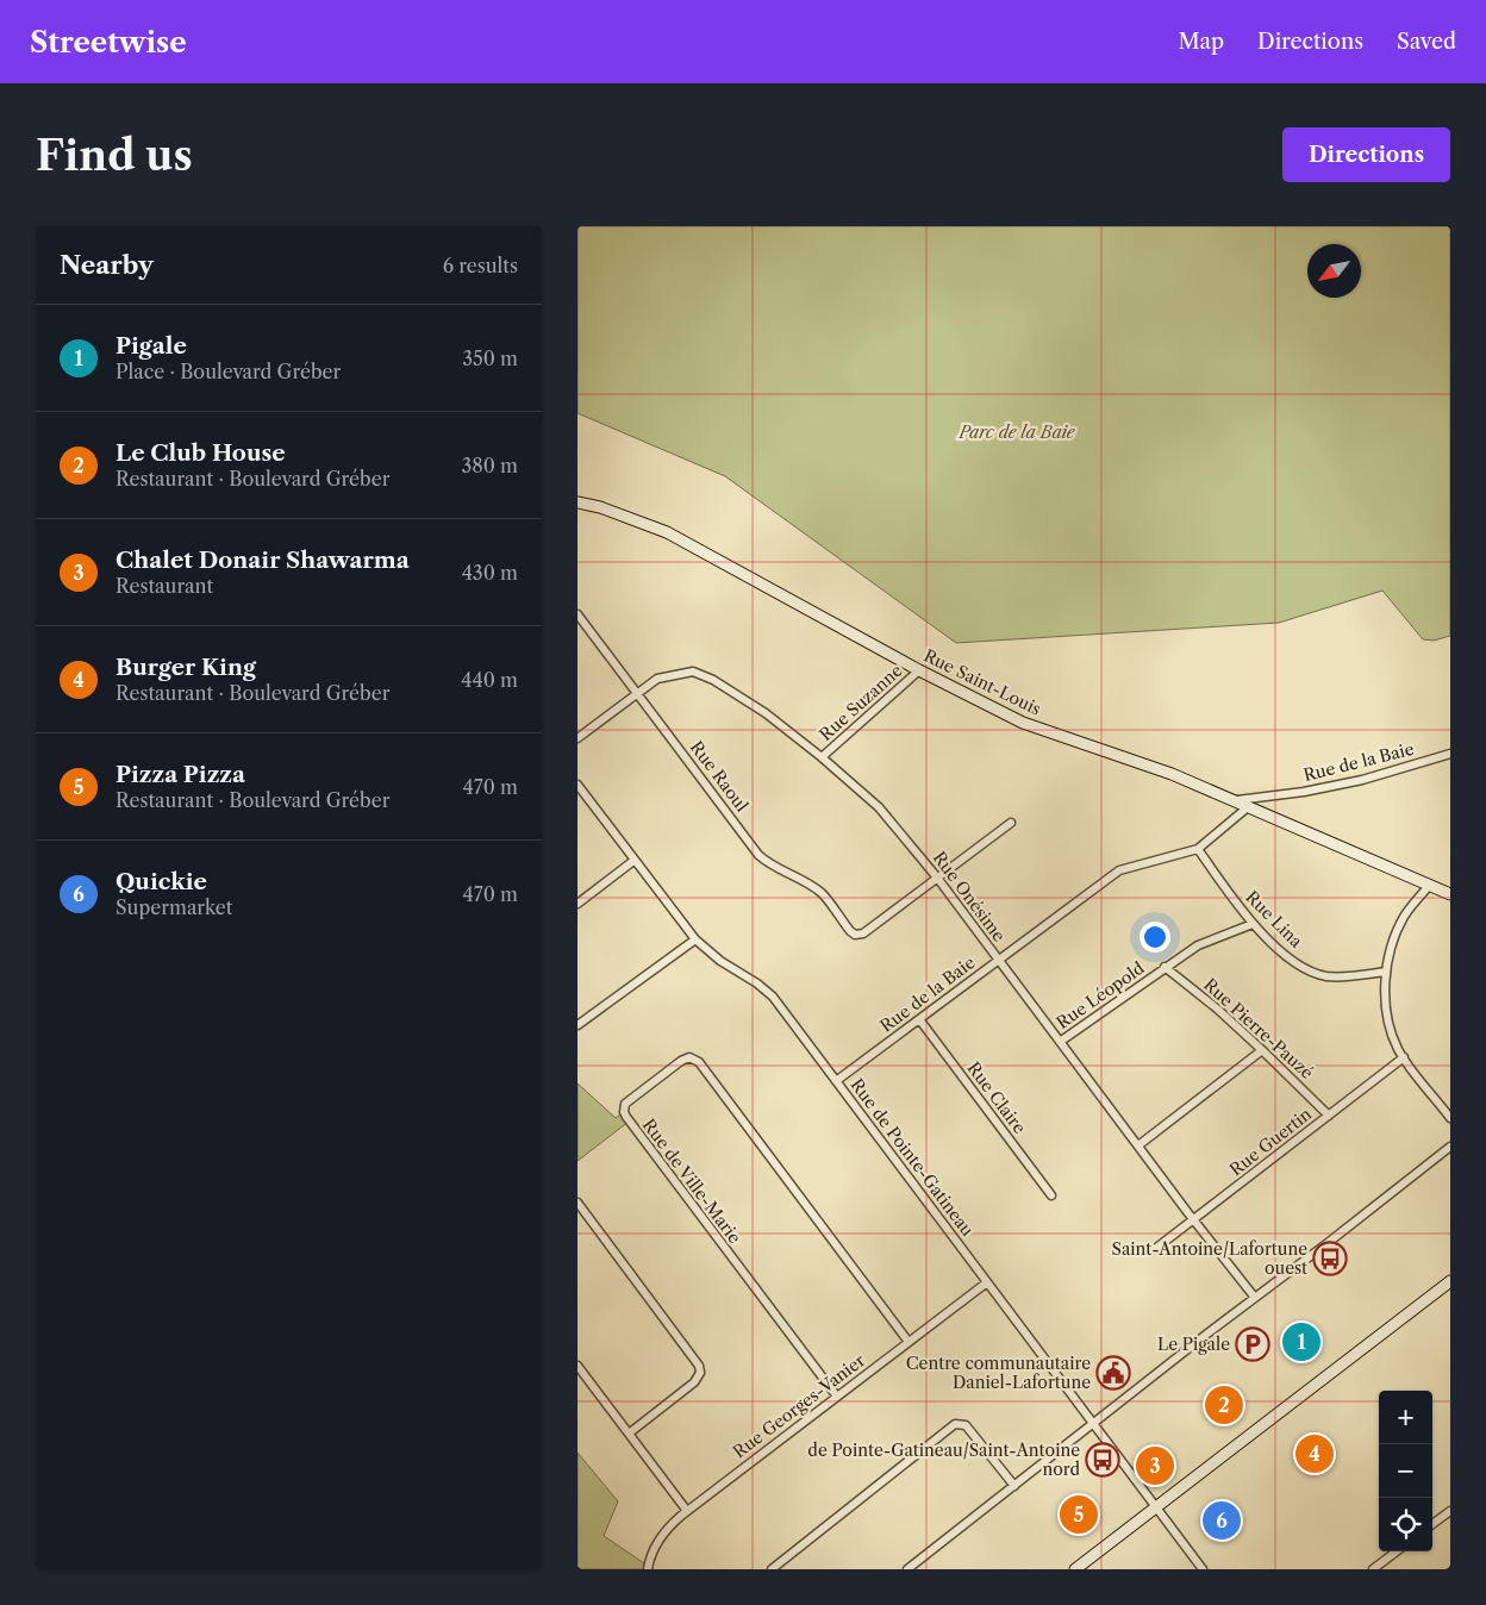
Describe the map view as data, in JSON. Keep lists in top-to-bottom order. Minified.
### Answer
{"streets":{"street":["Rue Saint-Louis","Rue Suzanne","Rue de la Baie","Rue Raoul","Rue Onésime","Rue Lina","Rue Léopold","Rue Pierre-Pauzé","Rue Claire","Rue Guertin","Rue de Pointe-Gatineau","Rue de Ville-Marie","Rue Georges-Vanier"]},"crossings":[["Rue Saint-Louis","Rue Suzanne"],["Rue Saint-Louis","Rue de la Baie"],["Rue Suzanne","Rue Onésime"],["Rue de la Baie","Rue Onésime"],["Rue de la Baie","Rue Lina"],["Rue de la Baie","Rue Claire"],["Rue de la Baie","Rue de Pointe-Gatineau"],["Rue Raoul","Rue Onésime"],["Rue Onésime","Rue Léopold"],["Rue Onésime","Rue Guertin"],["Rue Lina","Rue Léopold"],["Rue Léopold","Rue Pierre-Pauzé"],["Rue Pierre-Pauzé","Rue Guertin"],["Rue de Pointe-Gatineau","Rue Georges-Vanier"],["Rue de Ville-Marie","Rue Georges-Vanier"]],"parks":["Parc de la Baie"],"places":{"bus stop":["Saint-Antoine/Lafortune ouest","de Pointe-Gatineau/Saint-Antoine nord"],"parking":["Le Pigale"],"public building":["Centre communautaire Daniel-Lafortune"]},"north":"bottom left","page":{"header":"Streetwise","nav":["Map","Directions","Saved"],"buttons":"Directions","title":"Find us","heading":["Nearby","6 results"],"list":[{"mark":"1","name":"Pigale","note":"Place · Boulevard Gréber","value":"350 m"},{"mark":"2","name":"Le Club House","note":"Restaurant · Boulevard Gréber","value":"380 m"},{"mark":"3","name":"Chalet Donair Shawarma","note":"Restaurant","value":"430 m"},{"mark":"4","name":"Burger King","note":"Restaurant · Boulevard Gréber","value":"440 m"},{"mark":"5","name":"Pizza Pizza","note":"Restaurant · Boulevard Gréber","value":"470 m"},{"mark":"6","name":"Quickie","note":"Supermarket","value":"470 m"}],"pins":["1","2","4","3","5","6"],"map_buttons":["+","−"]}}
